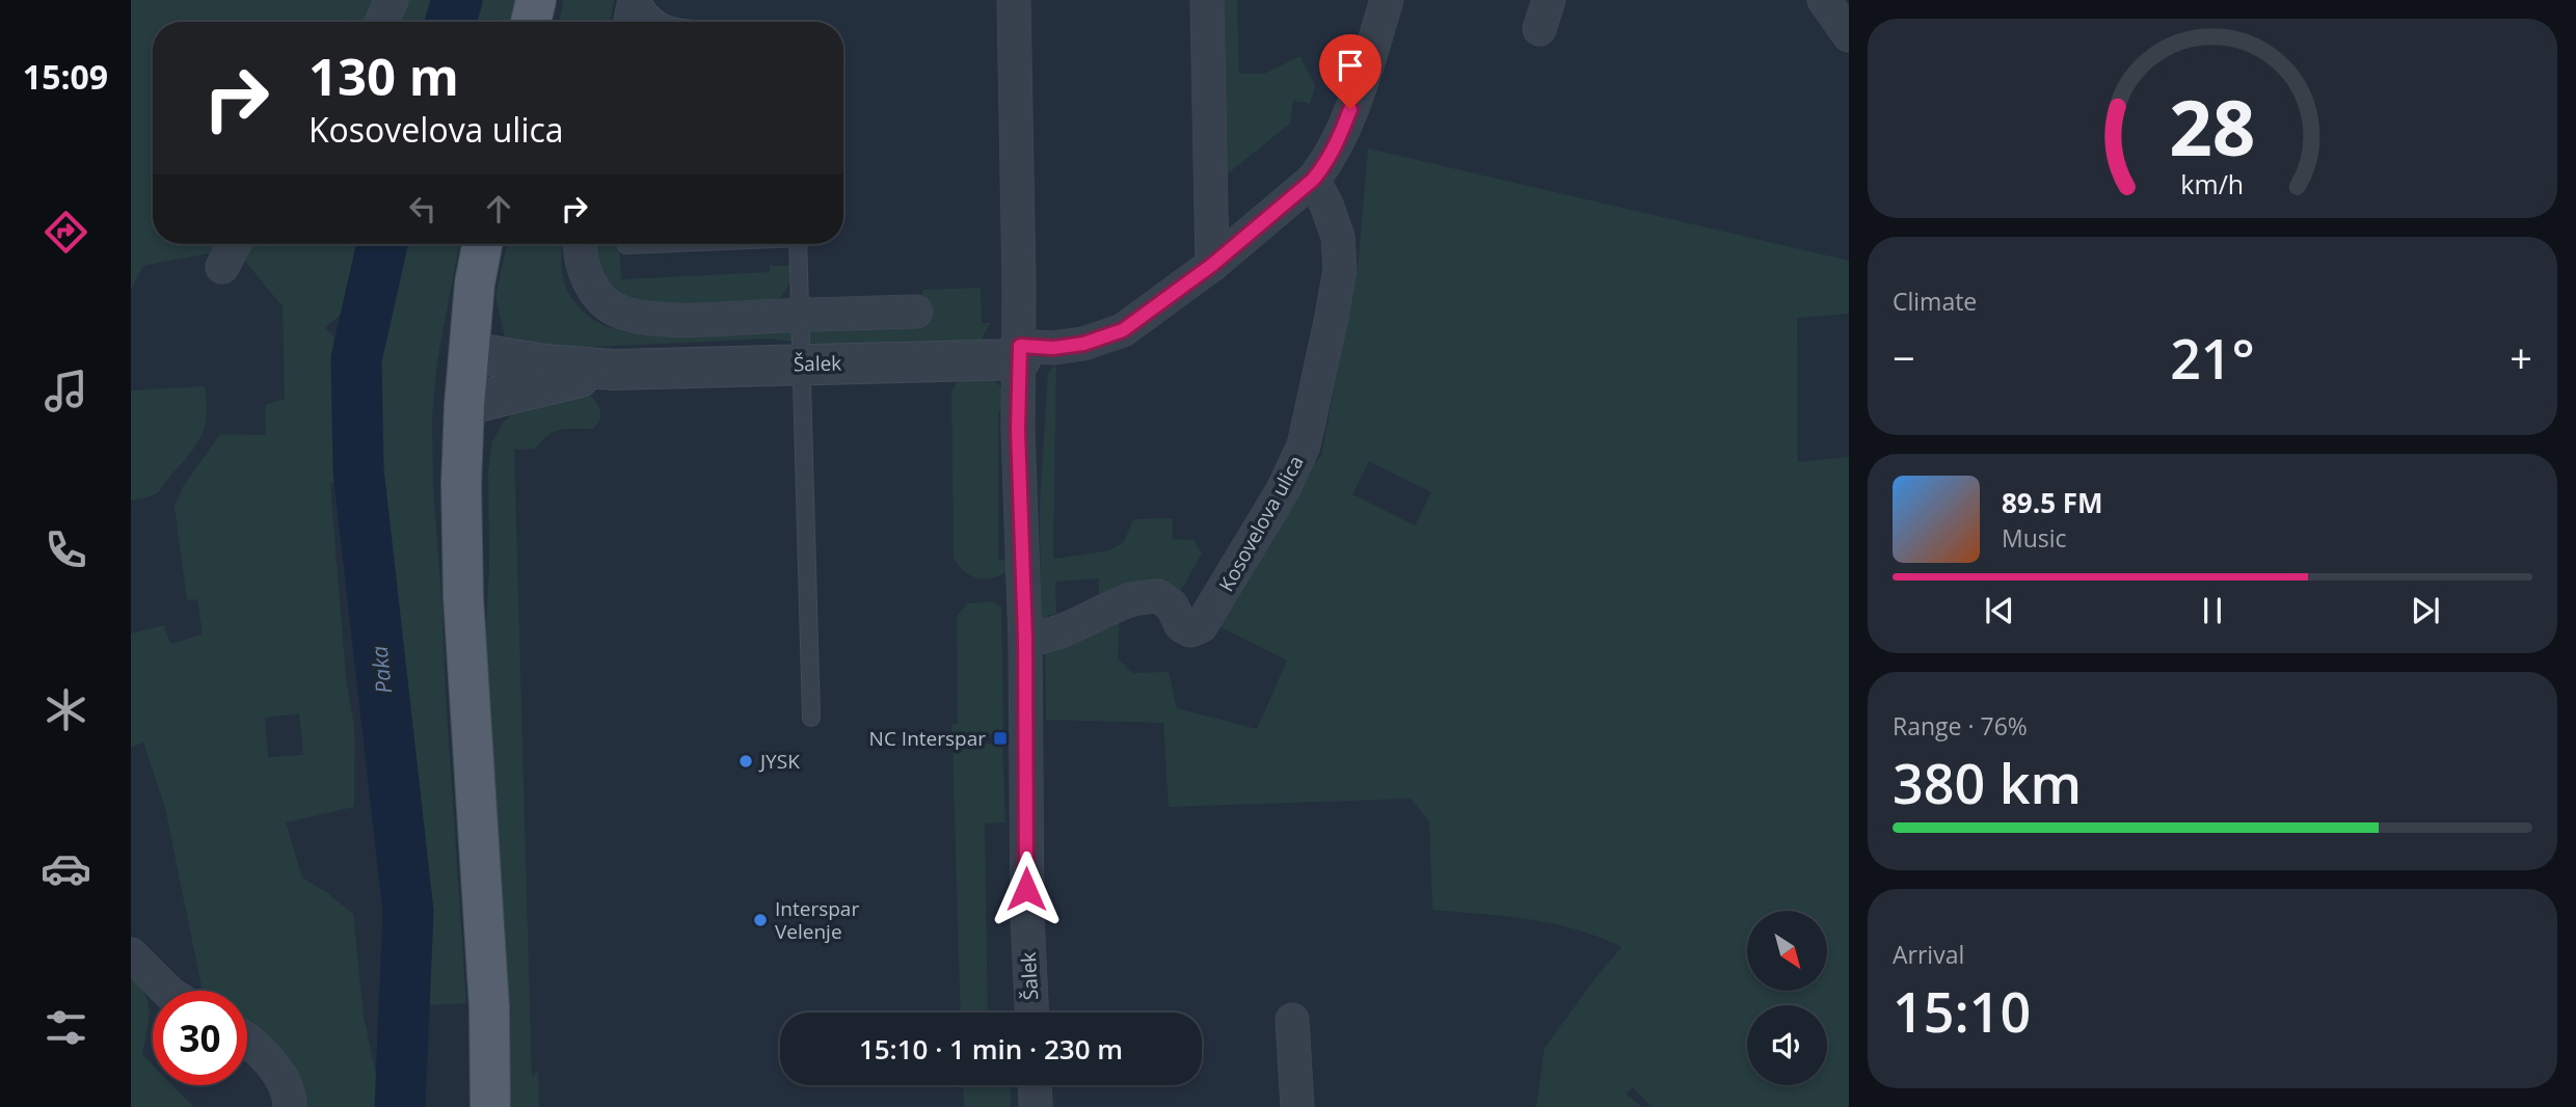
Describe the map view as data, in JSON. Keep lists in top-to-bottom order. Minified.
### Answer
{"streets":{"street":["Šalek","Kosovelova ulica"]},"crossings":[["Šalek","Kosovelova ulica"]],"water":["Paka"],"places":{"transit":["NC Interspar"],"other":["JYSK","Interspar Velenje"]},"north":"bottom right","page":{"tabs":"15:09","turn":["130 m","Kosovelova ulica"],"tile":["Climate",["Range · 76%","380 km"],["Arrival","15:10"]],"heat":["−","21°","+"],"song":["89.5 FM","Music"],"limit":"30","trip":"15:10 · 1 min · 230 m","gauge":["28","km/h"]}}
